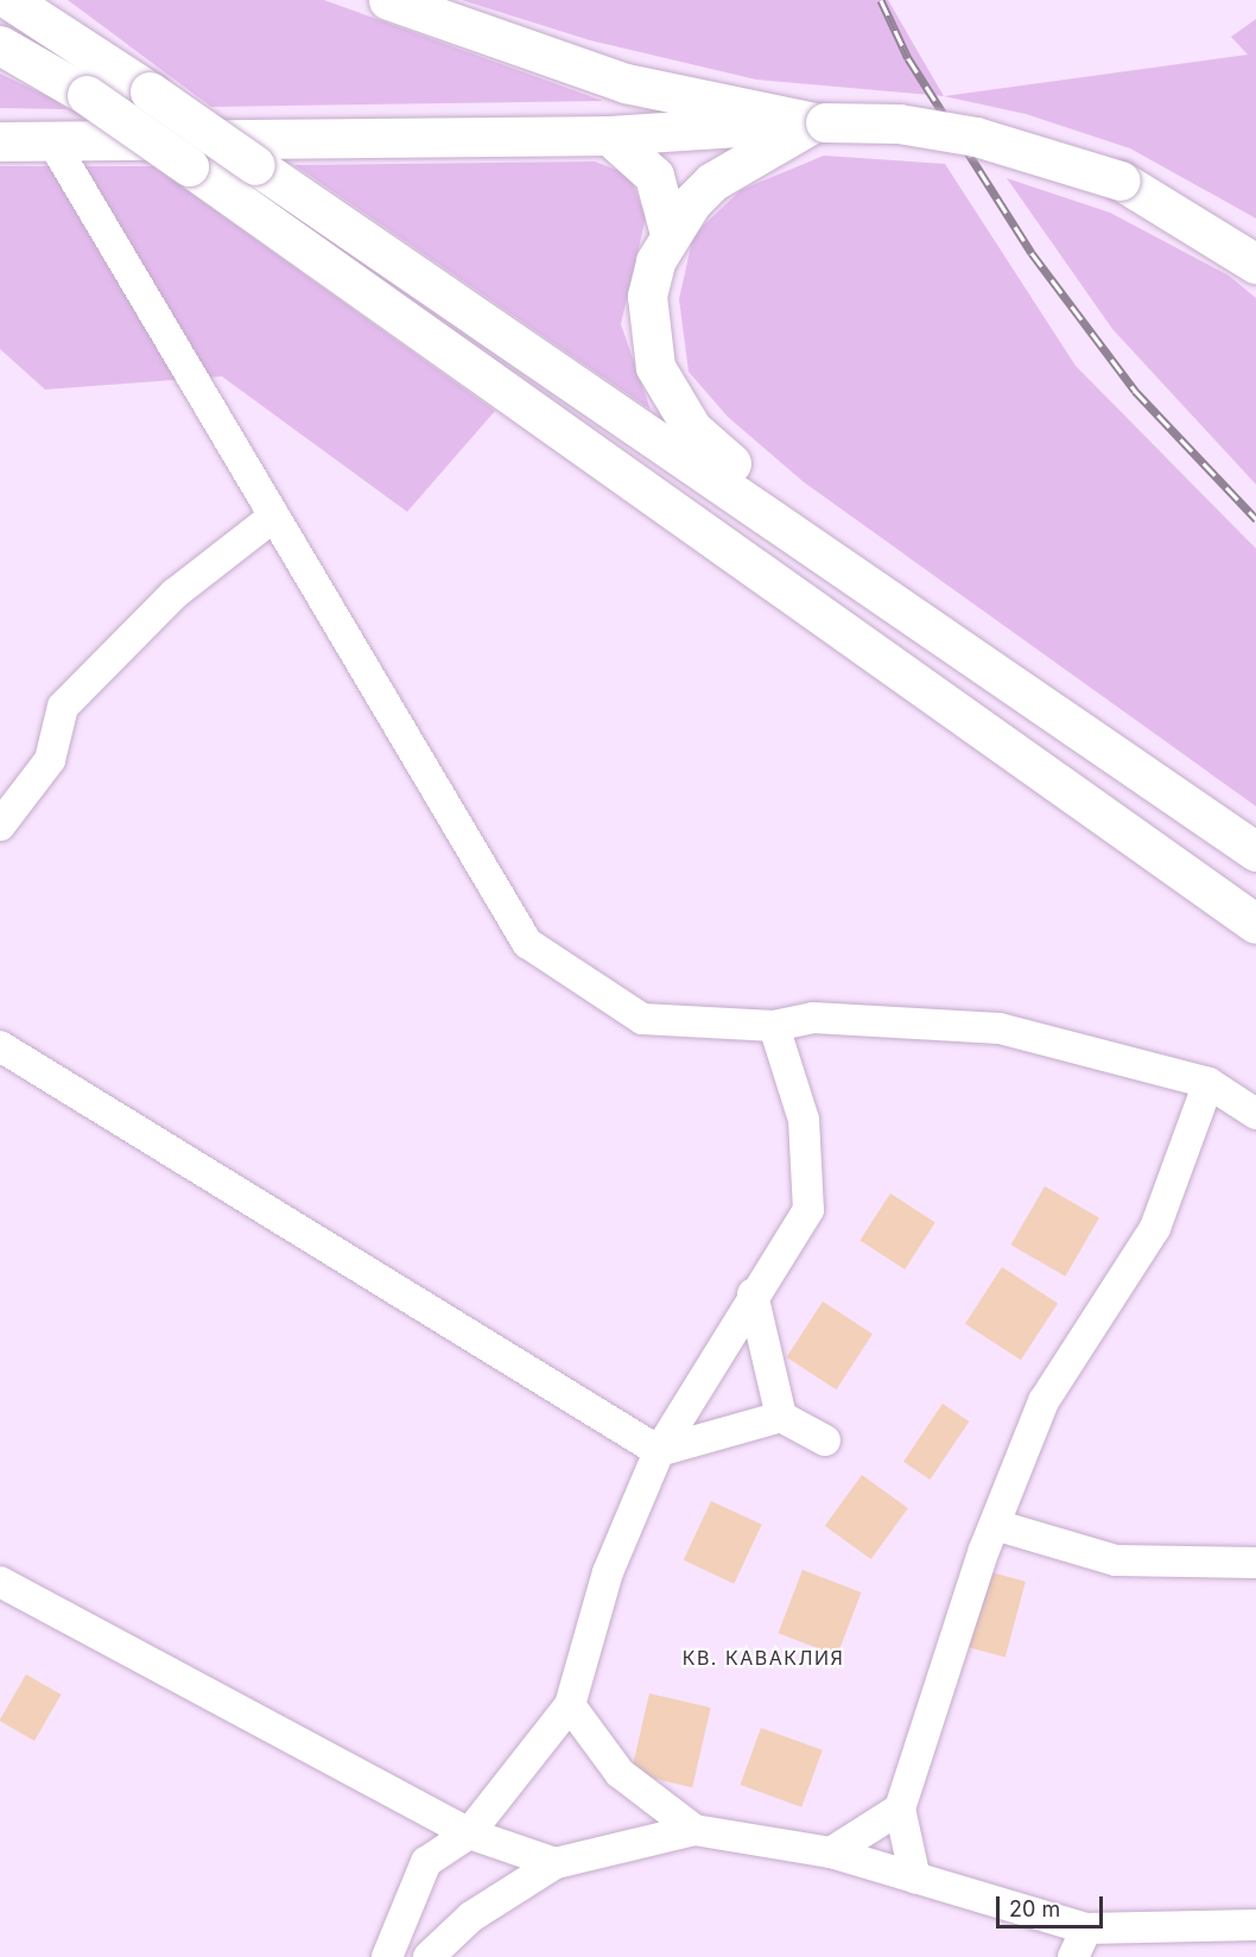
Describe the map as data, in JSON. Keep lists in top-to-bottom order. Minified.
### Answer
{"districts":["КВ. КАВАКЛИЯ"],"scale_bar":"20 m"}
